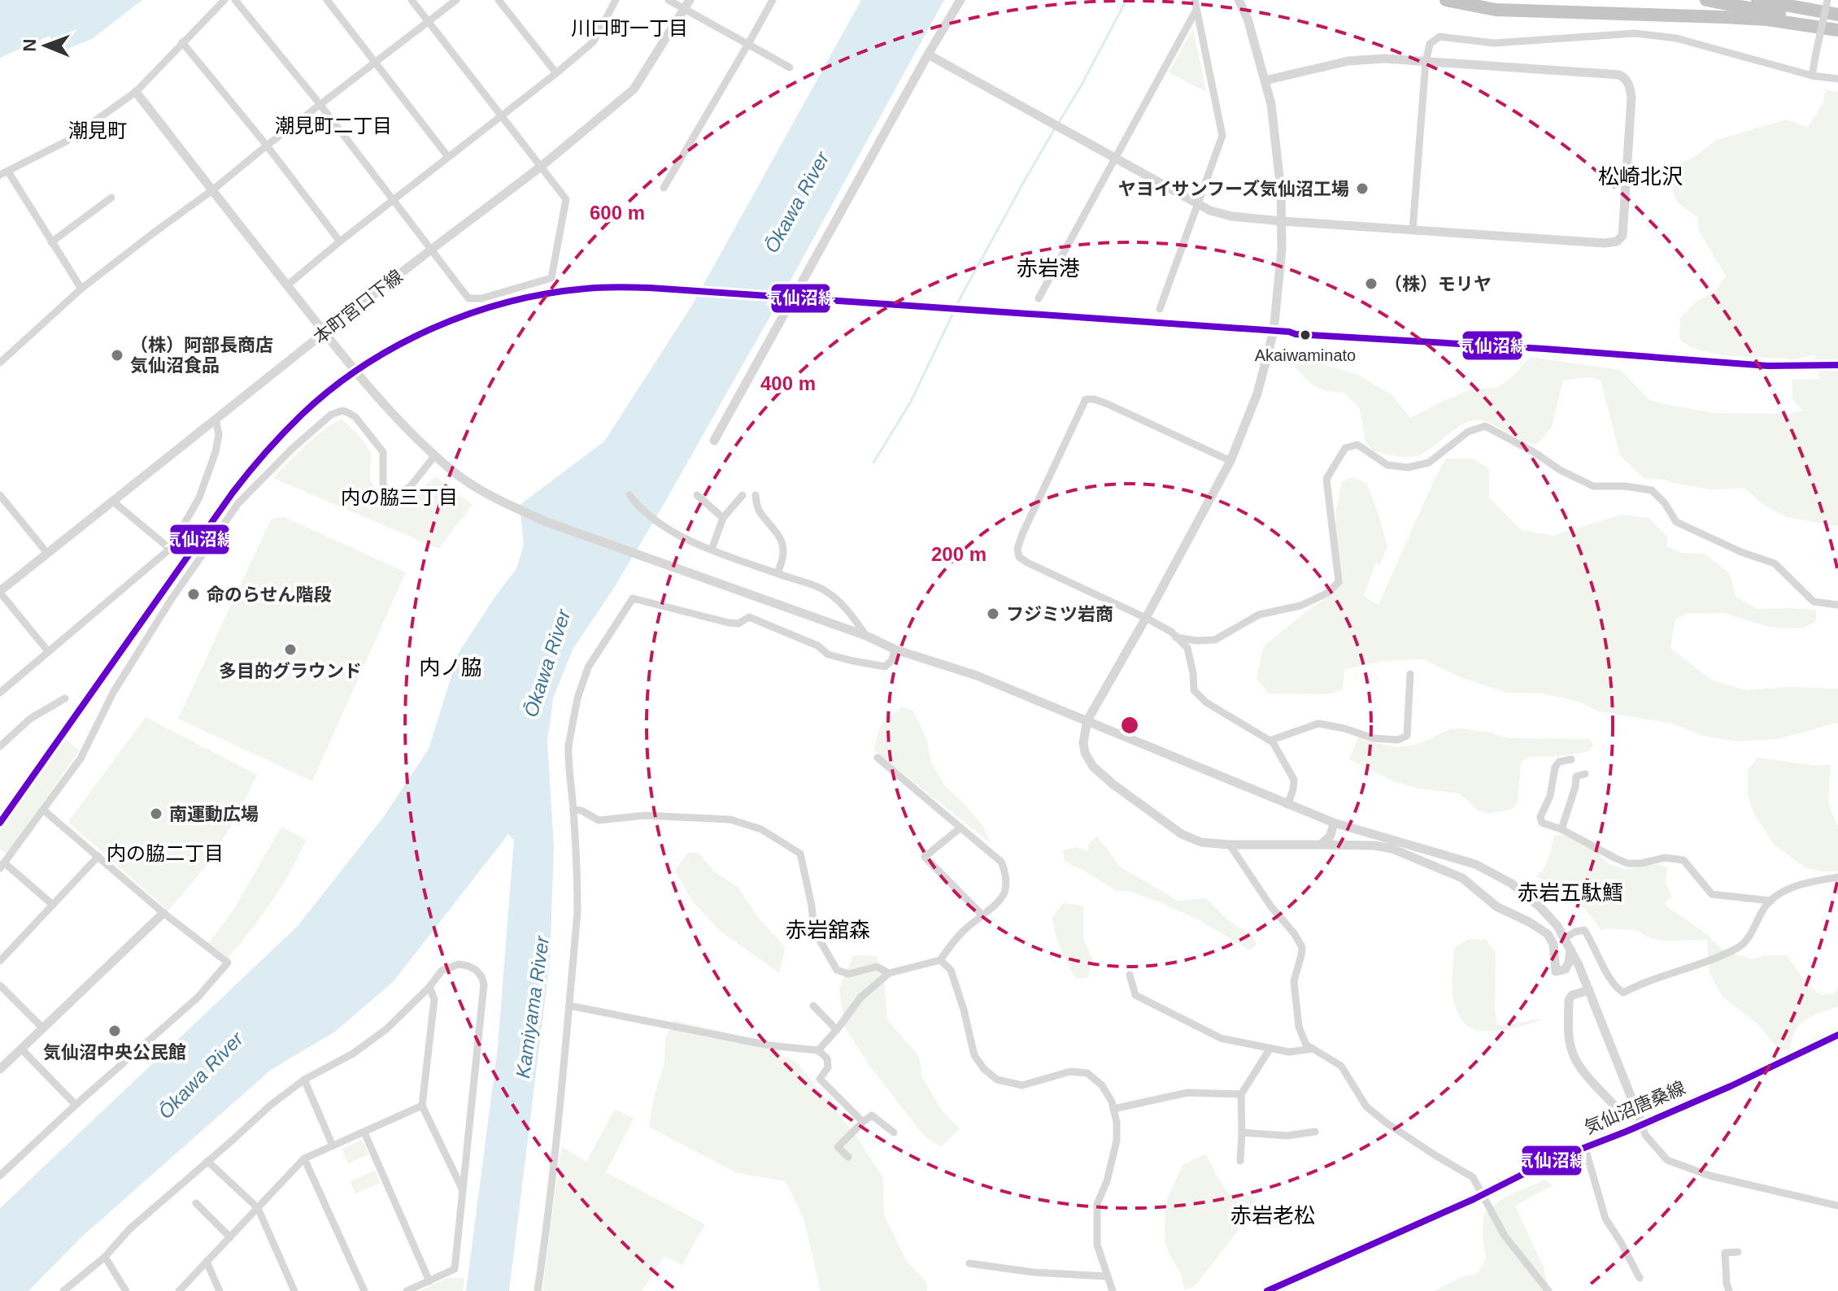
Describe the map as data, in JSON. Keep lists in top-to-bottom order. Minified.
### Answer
{"streets":{"main road":["気仙沼唐桑線"],"street":["本町宮口下線"]},"districts":["川口町一丁目","潮見町二丁目","潮見町","松崎北沢","赤岩港","内の脇三丁目","内ノ脇","内の脇二丁目","赤岩五駄鱈","赤岩舘森","赤岩老松"],"water":["Ōkawa River","Kamiyama River"],"places":["ヤヨイサンフーズ気仙沼工場","（株）モリヤ","Akaiwaminato","（株）阿部長商店 気仙沼食品","命のらせん階段","フジミツ岩商","多目的グラウンド","南運動広場","気仙沼中央公民館"],"lines":["transit line 気仙沼線"],"north":"left","rings":["600 m","400 m","200 m"]}
